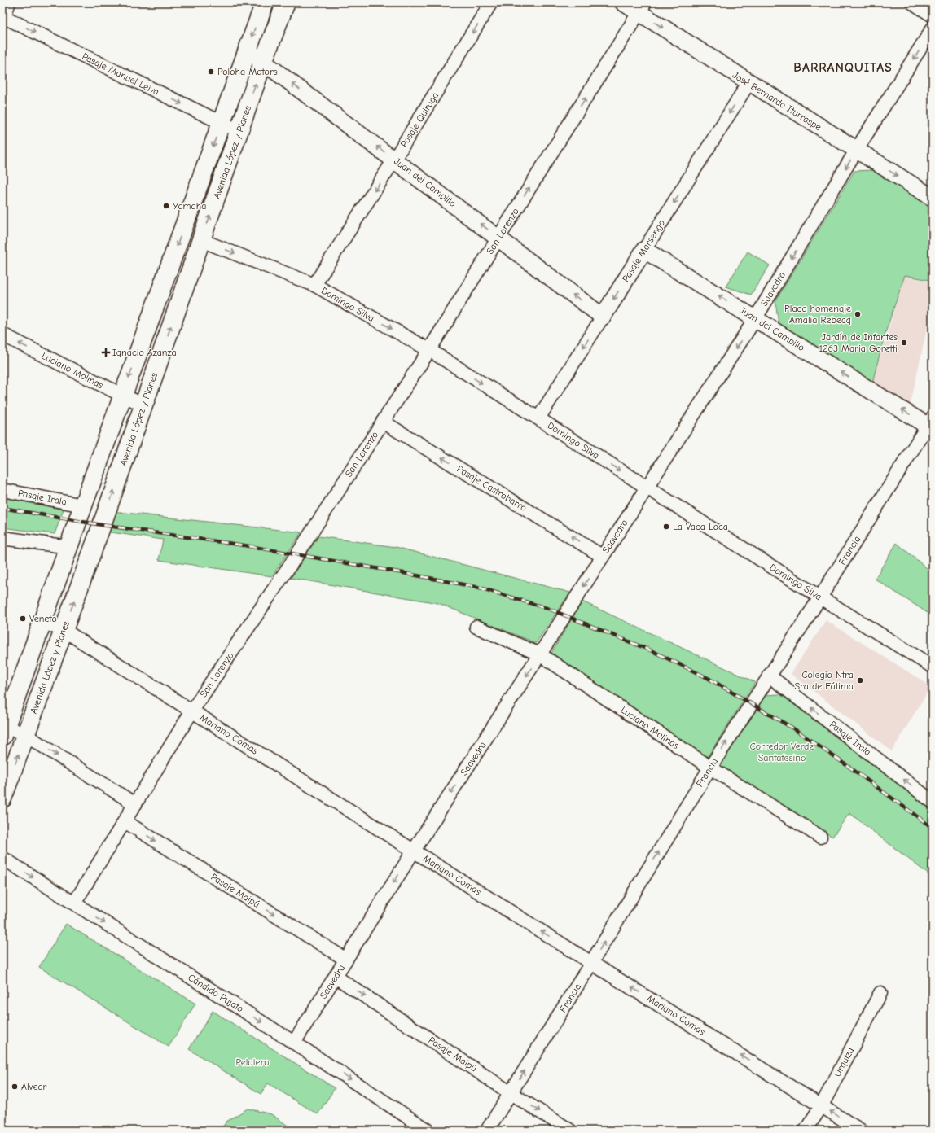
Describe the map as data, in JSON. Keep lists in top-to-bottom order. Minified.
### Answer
{"streets":{"main road":["Avenida López y Planes"],"street":["Pasaje Manuel Leiva","José Bernardo Iturraspe","Pasaje Quiroga","Juan del Campillo","San Lorenzo","Pasaje Marsengo","Saavedra","Domingo Silva","Luciano Molinas","Pasaje Castrobarro","Pasaje Irala","Francia","Mariano Comas","Pasaje Maipú","Cándido Pujato","Urquiza"]},"crossings":[["Pasaje Manuel Leiva","Avenida López y Planes"],["José Bernardo Iturraspe","San Lorenzo"],["José Bernardo Iturraspe","Pasaje Marsengo"],["José Bernardo Iturraspe","Saavedra"],["Pasaje Quiroga","Juan del Campillo"],["Pasaje Quiroga","Domingo Silva"],["Avenida López y Planes","Juan del Campillo"],["Avenida López y Planes","Domingo Silva"],["Avenida López y Planes","Luciano Molinas"],["Avenida López y Planes","Pasaje Irala"],["Avenida López y Planes","Mariano Comas"],["Juan del Campillo","San Lorenzo"],["Juan del Campillo","Pasaje Marsengo"],["Juan del Campillo","Saavedra"],["Juan del Campillo","Francia"],["San Lorenzo","Domingo Silva"],["San Lorenzo","Pasaje Castrobarro"],["San Lorenzo","Mariano Comas"],["San Lorenzo","Pasaje Maipú"],["San Lorenzo","Cándido Pujato"],["Pasaje Marsengo","Domingo Silva"],["Saavedra","Domingo Silva"],["Saavedra","Luciano Molinas"],["Saavedra","Pasaje Castrobarro"],["Saavedra","Mariano Comas"],["Saavedra","Pasaje Maipú"],["Saavedra","Cándido Pujato"],["Domingo Silva","Francia"],["Luciano Molinas","Francia"],["Pasaje Irala","Francia"],["Francia","Mariano Comas"],["Francia","Pasaje Maipú"],["Mariano Comas","Urquiza"]],"one_way":["Pasaje Manuel Leiva","José Bernardo Iturraspe","Pasaje Quiroga","Juan del Campillo","Pasaje Marsengo","Saavedra","Domingo Silva","Pasaje Castrobarro","Pasaje Irala","Francia","Mariano Comas","Pasaje Maipú","Cándido Pujato"],"districts":["BARRANQUITAS"],"parks":["Corredor Verde Santafesino","Pelotero"],"places":{"other":["Poloha Motors","Yamaha","Placa homenaje Amalia Rebecq","Jardín de Infantes 1263 Maria Goretti","La Vaca Loca","Veneto","Colegio Ntra Sra de Fátima","Alvear"],"health":["Ignacio Azanza"]}}
